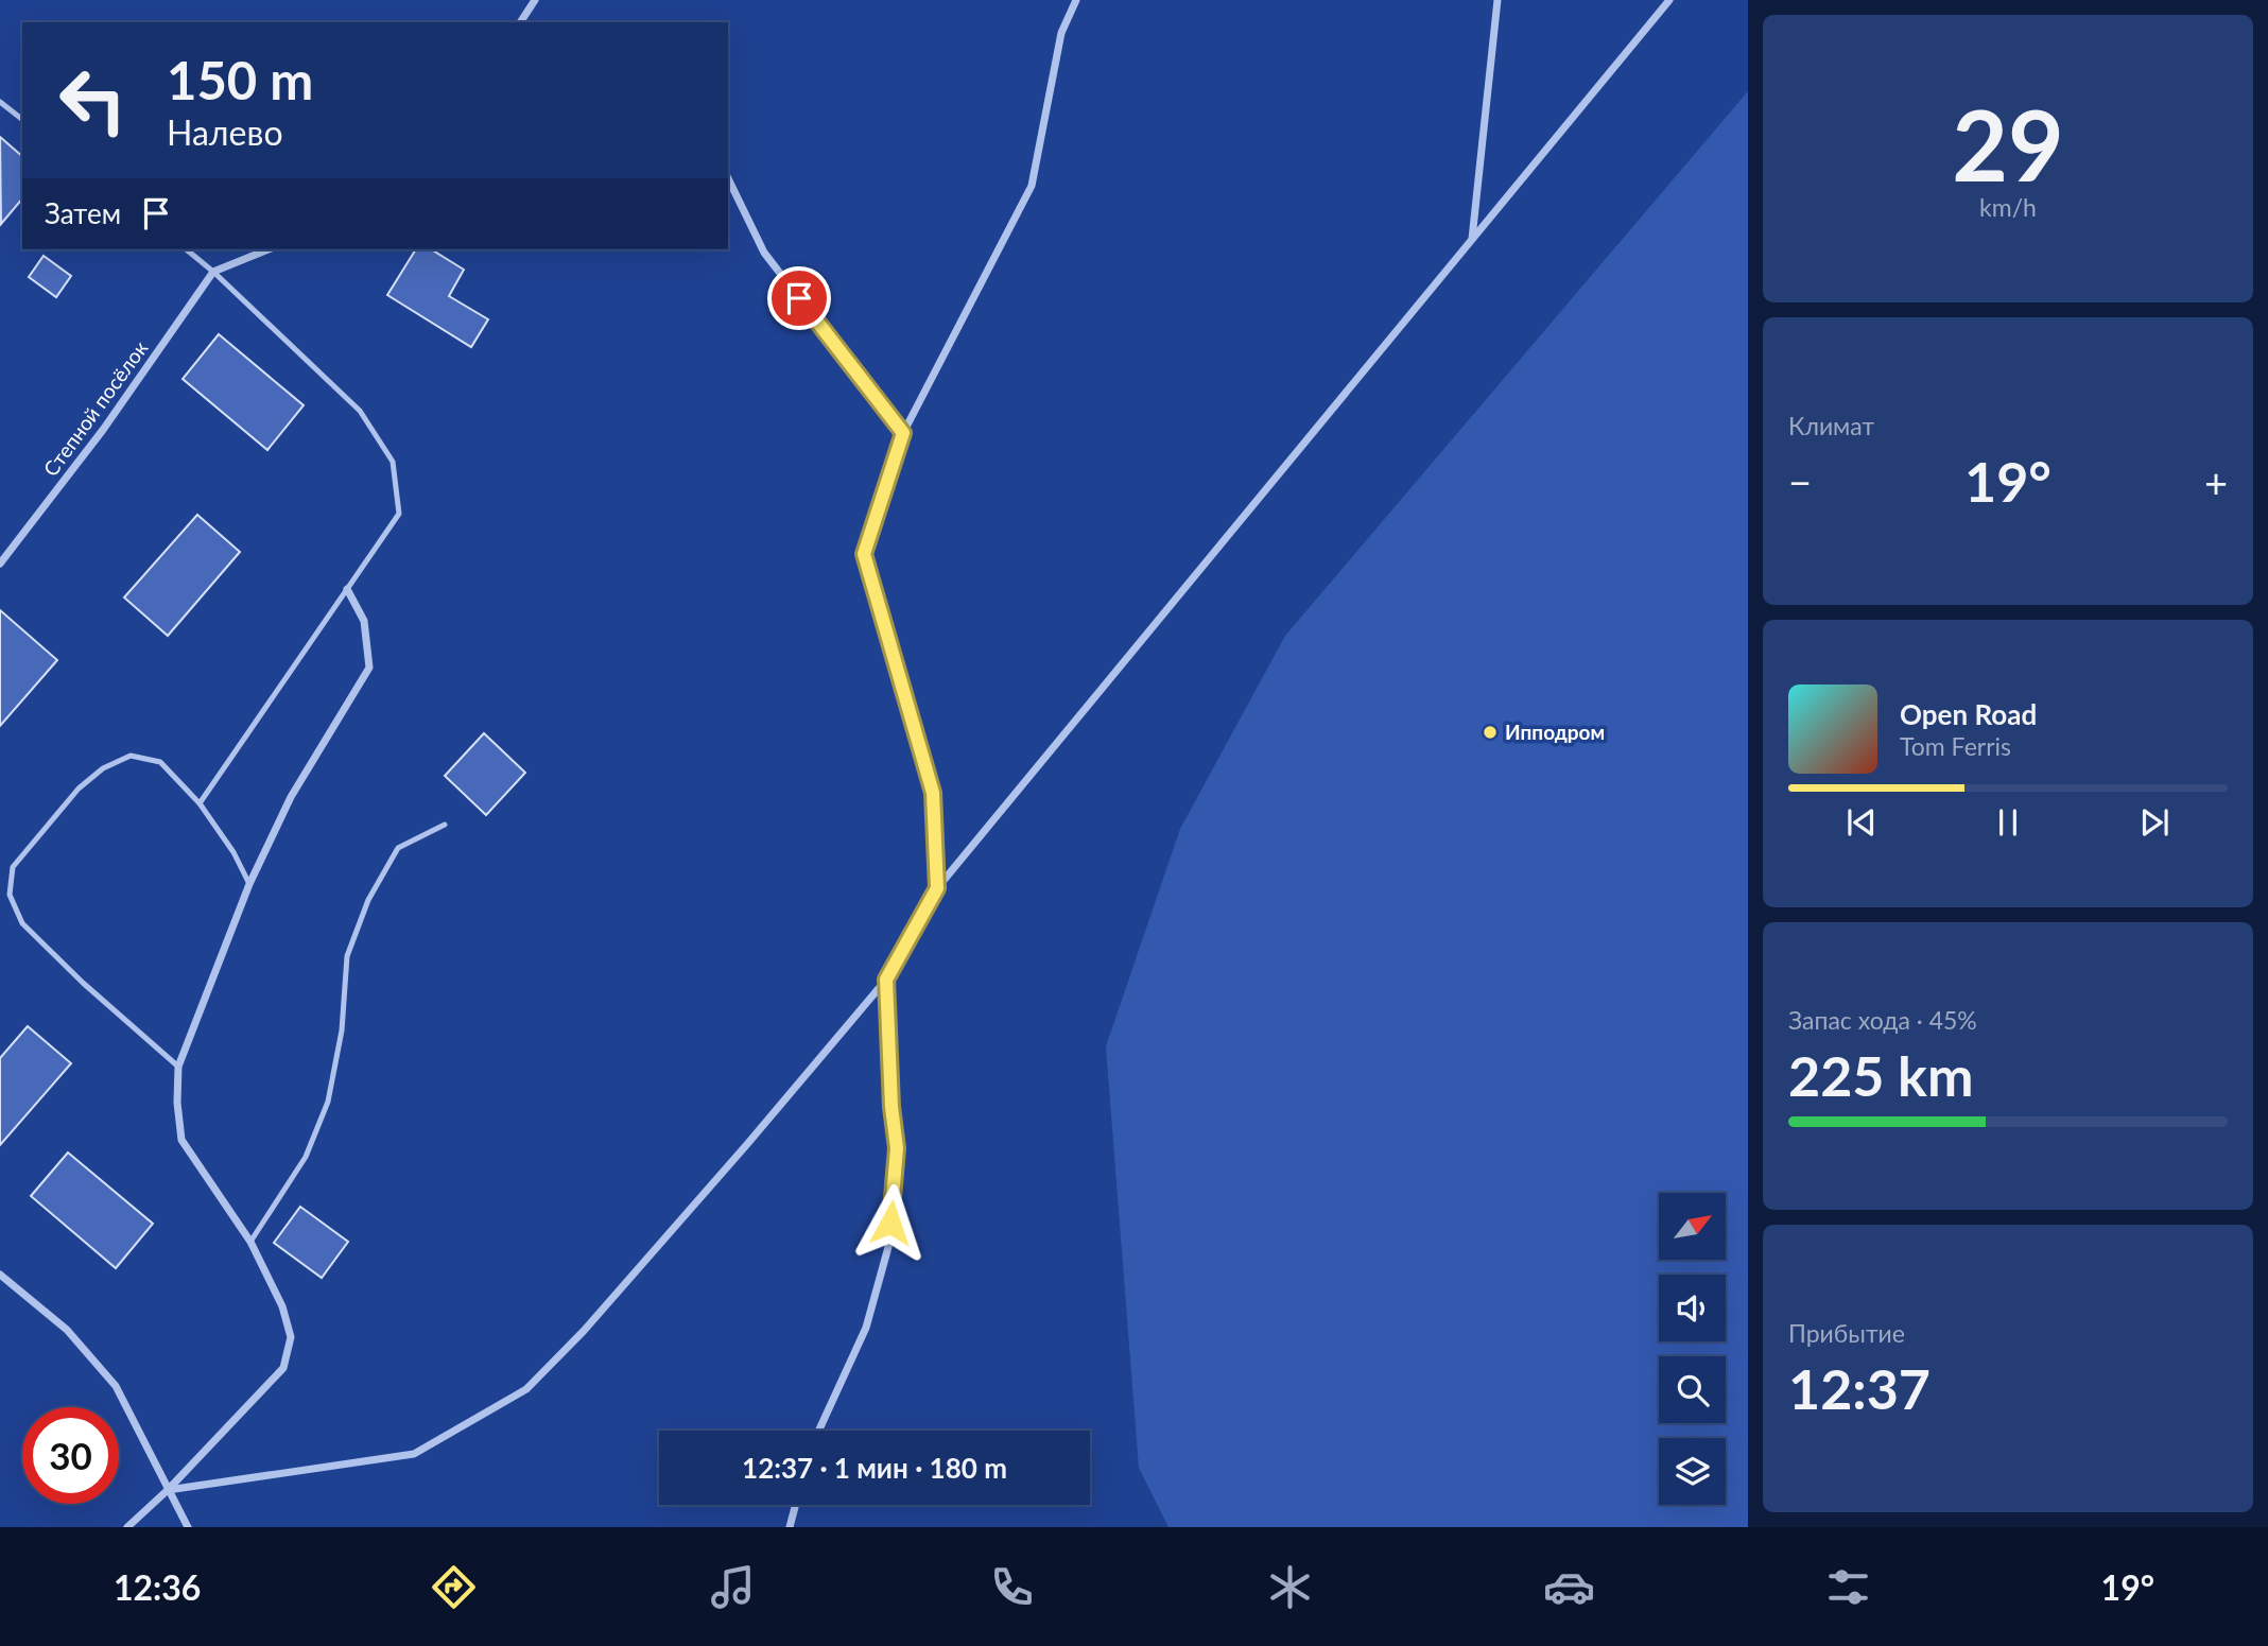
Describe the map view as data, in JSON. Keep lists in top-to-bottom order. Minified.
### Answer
{"streets":{"street":["Степной посёлок"]},"places":["Ипподром"],"north":"top right","page":{"tile":[["29","km/h"],"Климат",["Запас хода · 45%","225 km"],["Прибытие","12:37"]],"turn":["150 m","Налево"],"then":"Затем","heat":["−","19°","+"],"song":["Open Road","Tom Ferris"],"limit":"30","trip":"12:37 · 1 мин · 180 m","tabs":["12:36","19°"]}}
